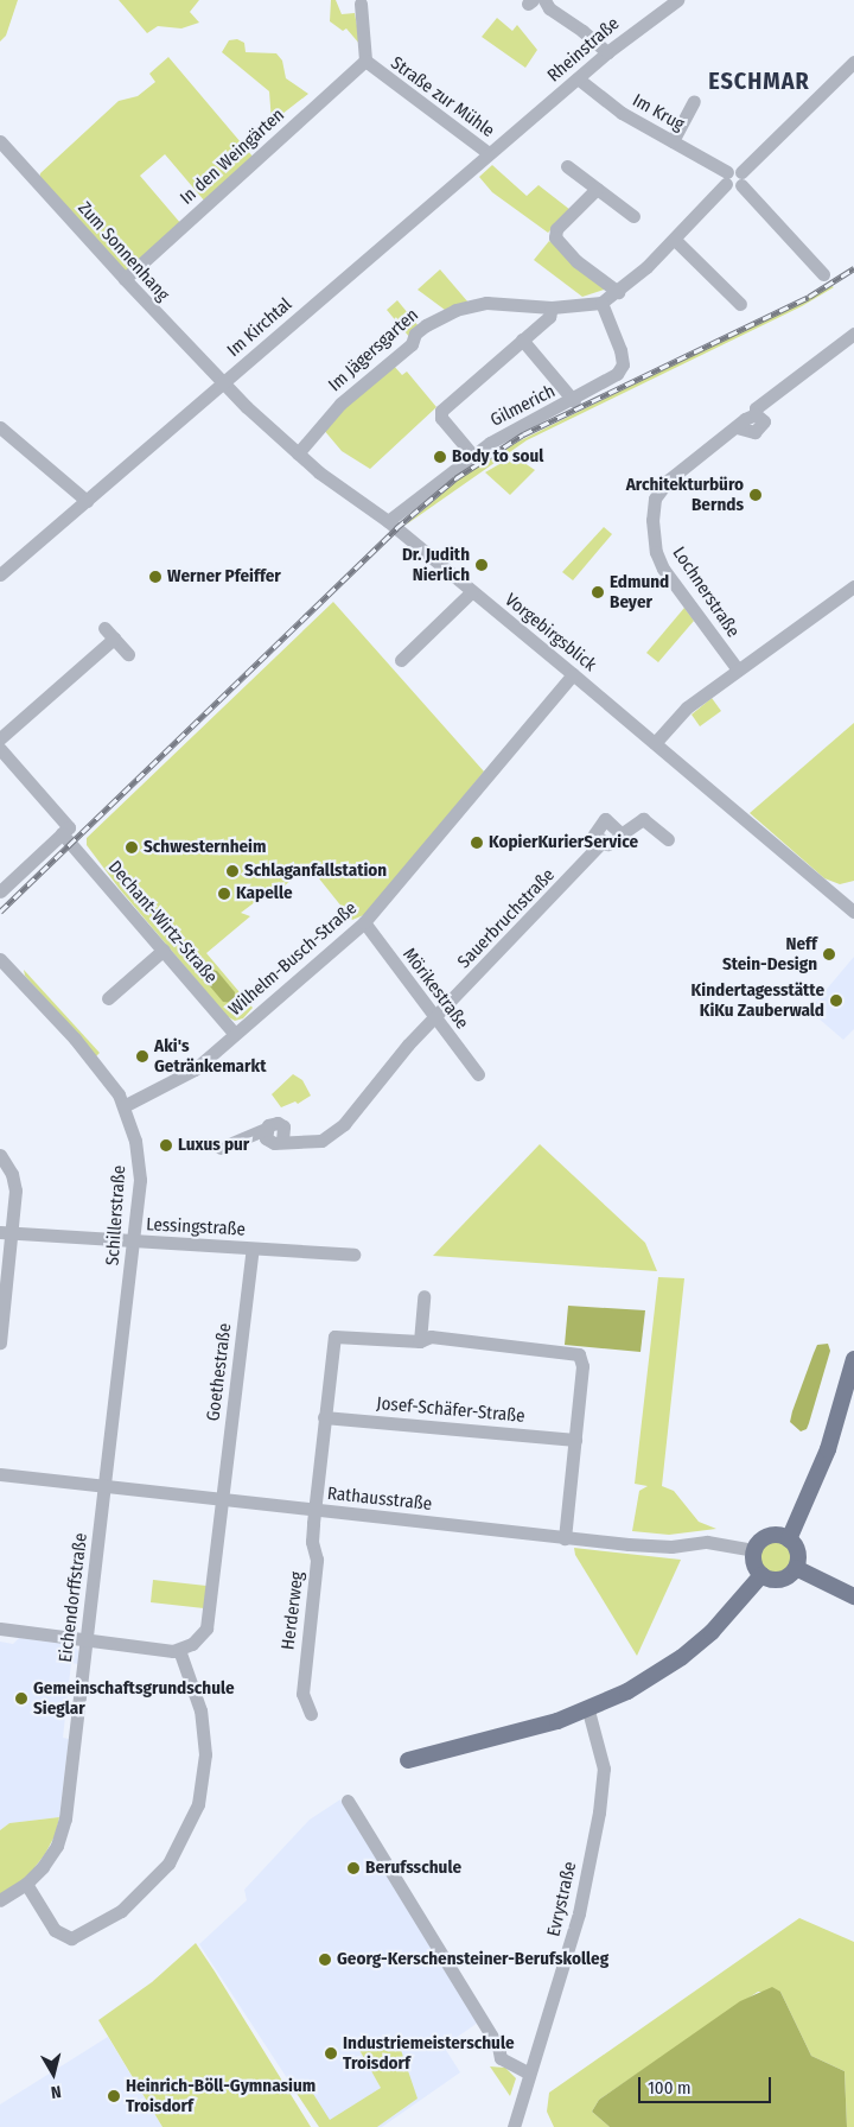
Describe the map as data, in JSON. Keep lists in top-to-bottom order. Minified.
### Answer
{"streets":{"street":["Rheinstraße","Straße zur Mühle","Im Krug","In den Weingärten","Zum Sonnenhang","Im Kirchtal","Im Jägersgarten","Gilmerich","Lochnerstraße","Vorgebirgsblick","Sauerbruchstraße","Dechant-Wirtz-Straße","Wilhelm-Busch-Straße","Mörikestraße","Schillerstraße","Lessingstraße","Goethestraße","Josef-Schäfer-Straße","Rathausstraße","Eichendorffstraße","Herderweg","Evrystraße"]},"crossings":[["Rheinstraße","Im Krug"],["Rheinstraße","Im Kirchtal"],["Straße zur Mühle","In den Weingärten"],["Straße zur Mühle","Im Kirchtal"],["Im Krug","Im Jägersgarten"],["In den Weingärten","Zum Sonnenhang"],["Zum Sonnenhang","Im Kirchtal"],["Zum Sonnenhang","Vorgebirgsblick"],["Im Kirchtal","Vorgebirgsblick"],["Im Jägersgarten","Gilmerich"],["Im Jägersgarten","Vorgebirgsblick"],["Gilmerich","Vorgebirgsblick"],["Vorgebirgsblick","Wilhelm-Busch-Straße"],["Sauerbruchstraße","Mörikestraße"],["Dechant-Wirtz-Straße","Wilhelm-Busch-Straße"],["Wilhelm-Busch-Straße","Mörikestraße"],["Wilhelm-Busch-Straße","Schillerstraße"],["Schillerstraße","Lessingstraße"],["Schillerstraße","Rathausstraße"],["Schillerstraße","Eichendorffstraße"],["Lessingstraße","Goethestraße"],["Goethestraße","Rathausstraße"],["Josef-Schäfer-Straße","Herderweg"],["Rathausstraße","Eichendorffstraße"],["Rathausstraße","Herderweg"]],"districts":["ESCHMAR"],"places":["Body to soul","Architekturbüro Bernds","Dr. Judith Nierlich","Werner Pfeiffer","Edmund Beyer","KopierKurierService","Schwesternheim","Schlaganfallstation","Kapelle","Neff Stein-Design","Kindertagesstätte KiKu Zauberwald","Aki's Getränkemarkt","Luxus pur","Gemeinschaftsgrundschule Sieglar","Berufsschule","Georg-Kerschensteiner-Berufskolleg","Industriemeisterschule Troisdorf","Heinrich-Böll-Gymnasium Troisdorf"],"scale_bar":"100 m","north":"bottom"}
